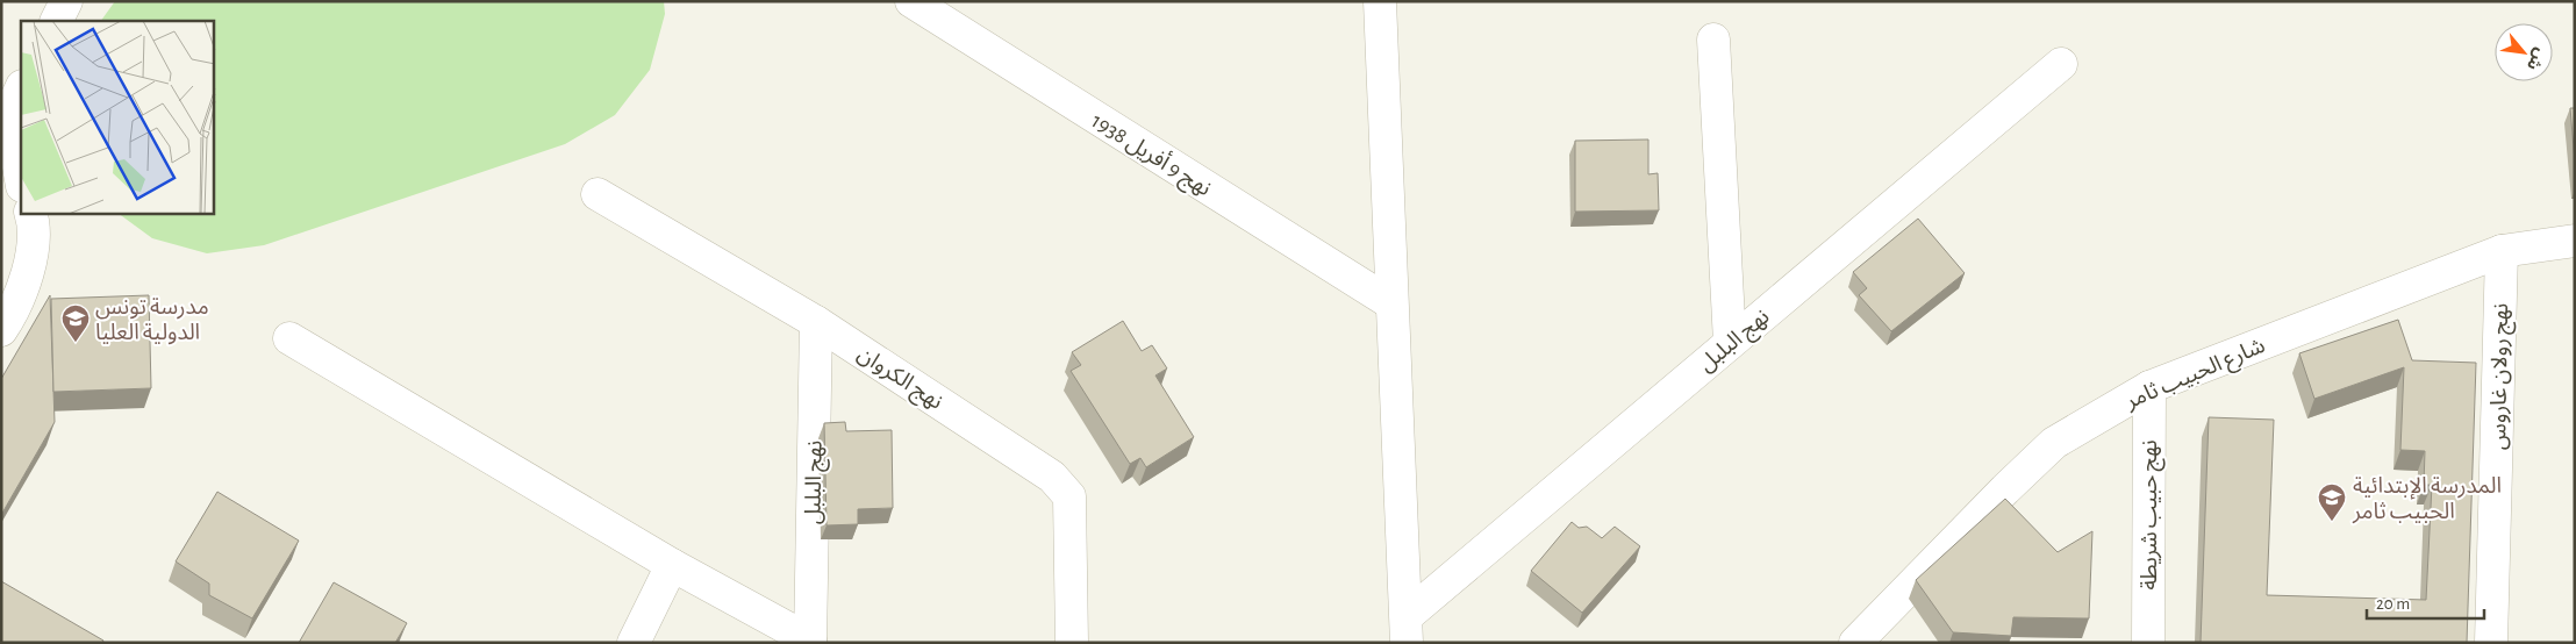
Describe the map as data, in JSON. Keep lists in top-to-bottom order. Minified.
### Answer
{"streets":{"street":["نهج 9 أفريل 1938","نهج البلبل","شارع الحبيب ثامر","نهج الكروان","نهج رولان غاروس","نهج حبيب شريطة"]},"crossings":[["نهج البلبل","نهج الكروان"],["شارع الحبيب ثامر","نهج رولان غاروس"],["شارع الحبيب ثامر","نهج حبيب شريطة"]],"places":{"school or university":["مدرسة تونس الدولية العليا","المدرسة الإبتدائية الحبيب ثامر"]},"scale_bar":"20 m","north":"bottom right"}
